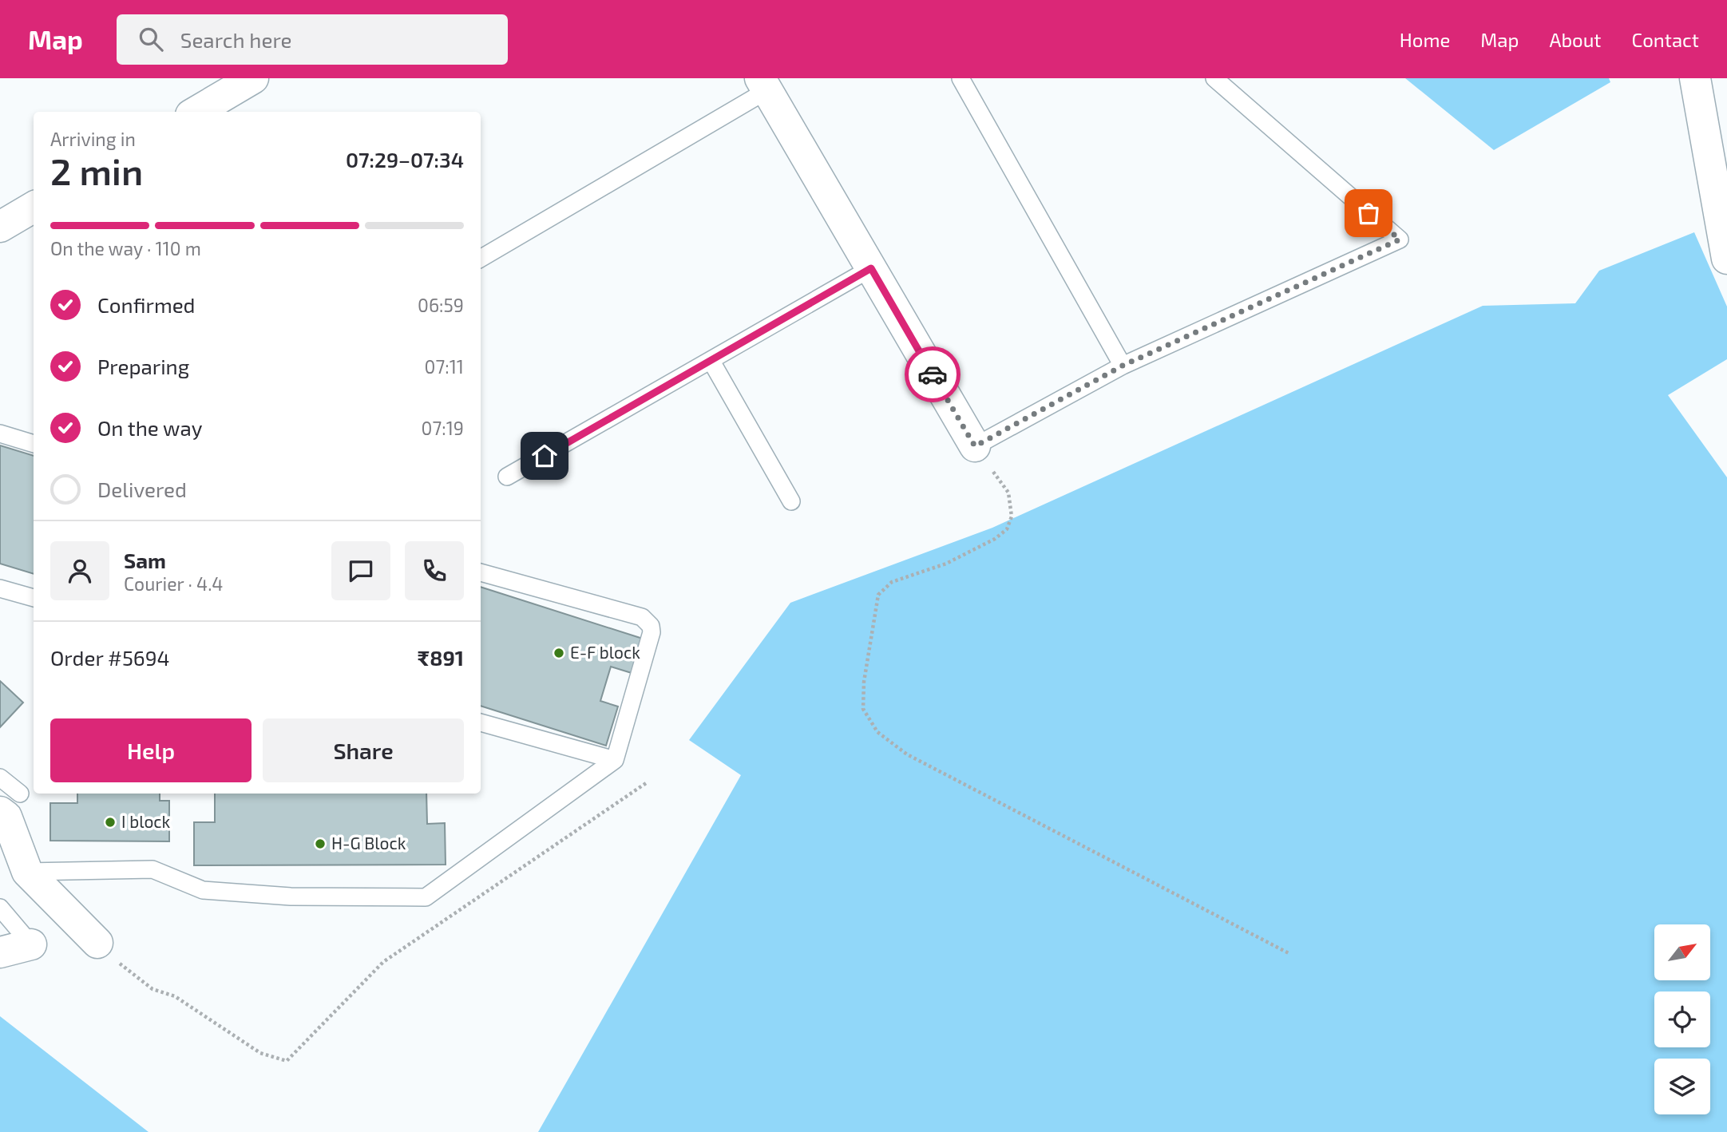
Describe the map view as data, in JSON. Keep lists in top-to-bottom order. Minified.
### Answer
{"places":["E-F block","I block","H-G Block"],"north":"top right","page":{"header":"Map","search":"Search here","nav":["Home","Map","About","Contact"],"heading":["2 min","Arriving in","07:29–07:34"],"panel":["Sam","Courier · 4.4","Order #5694","₹891"],"bar":"On the way · 110 m","list":[["Confirmed","06:59"],["Preparing","07:11"],["On the way","07:19"],"Delivered"],"buttons":["Help","Share"]}}
